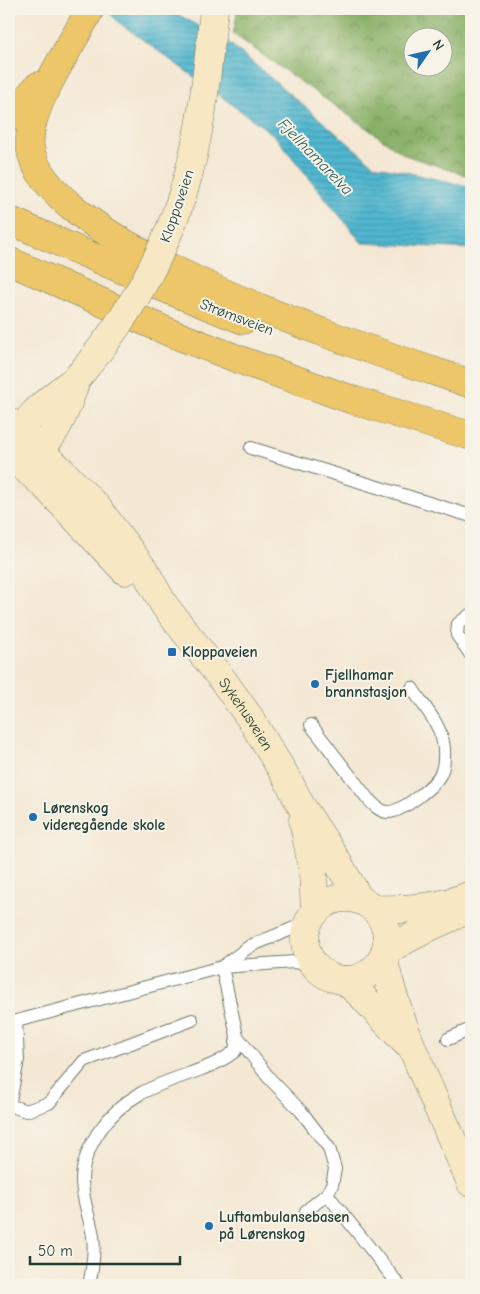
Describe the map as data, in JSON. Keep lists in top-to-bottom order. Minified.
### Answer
{"streets":{"highway":["Strømsveien"],"main road":["Kloppaveien","Sykehusveien"]},"crossings":[["Kloppaveien","Sykehusveien"]],"water":["Fjellhamarelva"],"places":{"transit":["Kloppaveien"],"other":["Fjellhamar brannstasjon","Lørenskog videregående skole","Luftambulansebasen på Lørenskog"]},"scale_bar":"50 m","north":"top right"}
